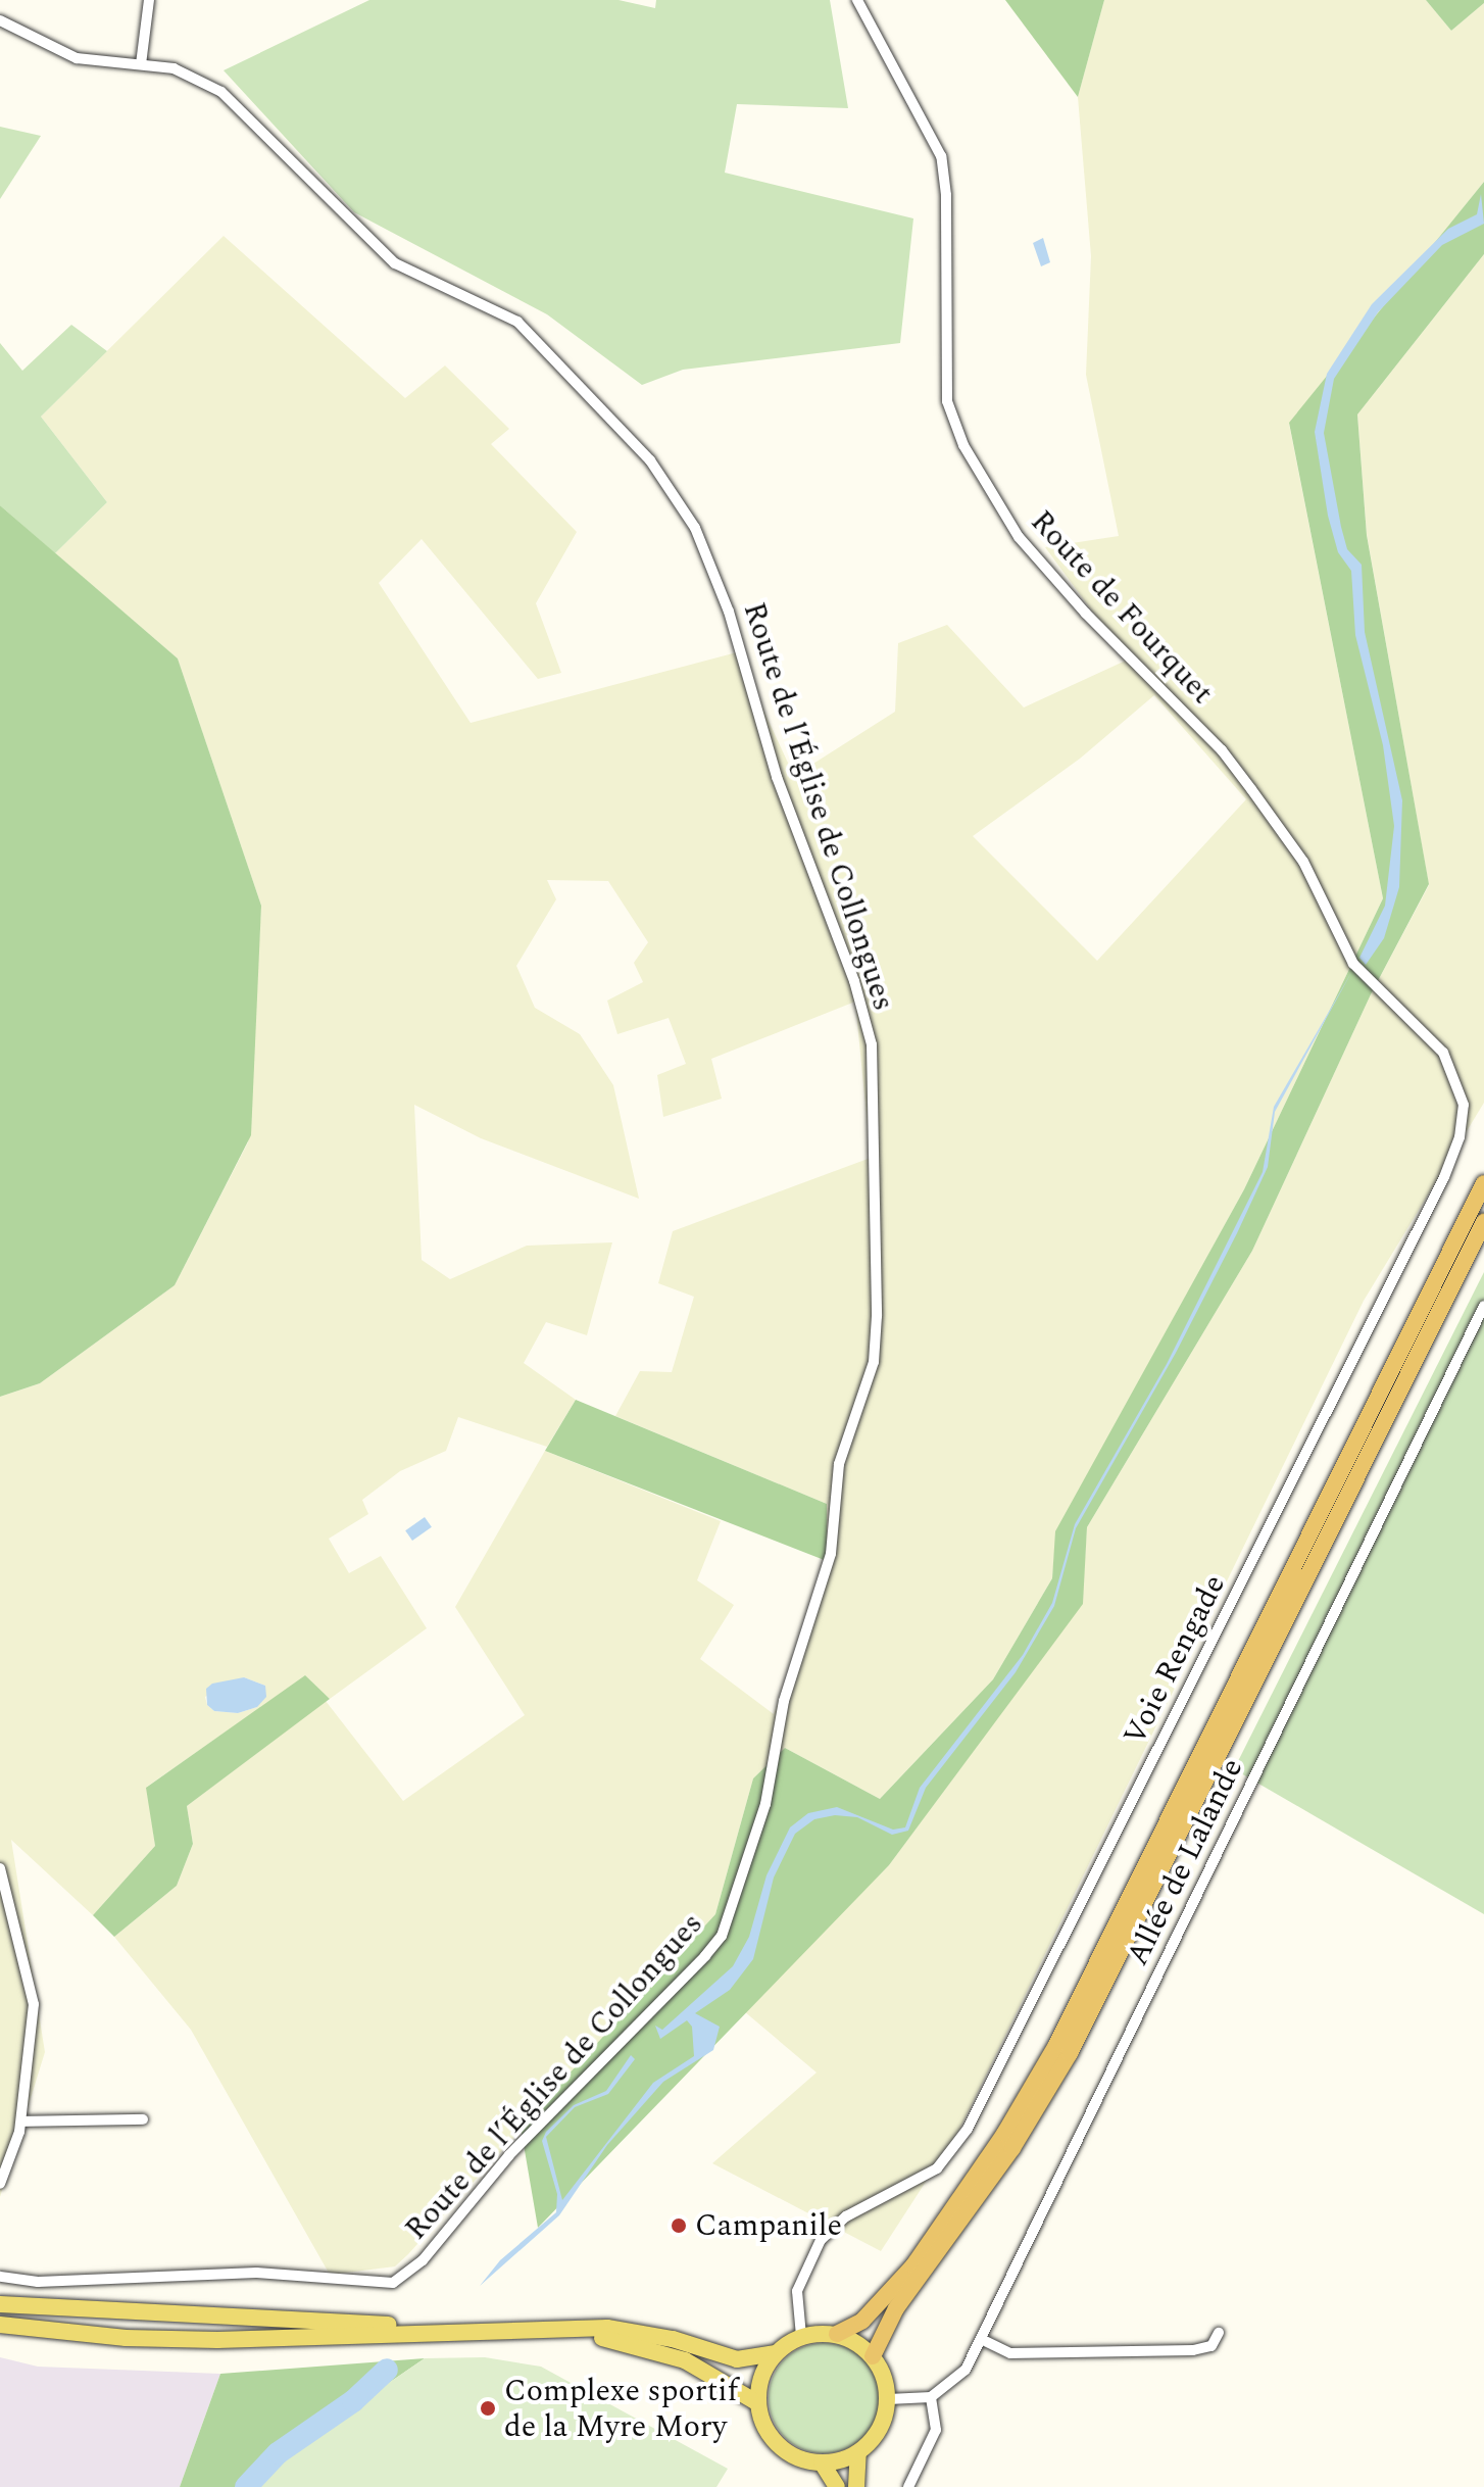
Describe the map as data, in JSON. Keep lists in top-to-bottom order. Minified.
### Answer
{"streets":{"street":["Route de Fourquet","Route de l’Église de Collongues","Voie Rengade","Allée de Lalande"]},"crossings":[["Route de Fourquet","Voie Rengade"]],"places":["Campanile","Complexe sportif de la Myre Mory"]}
